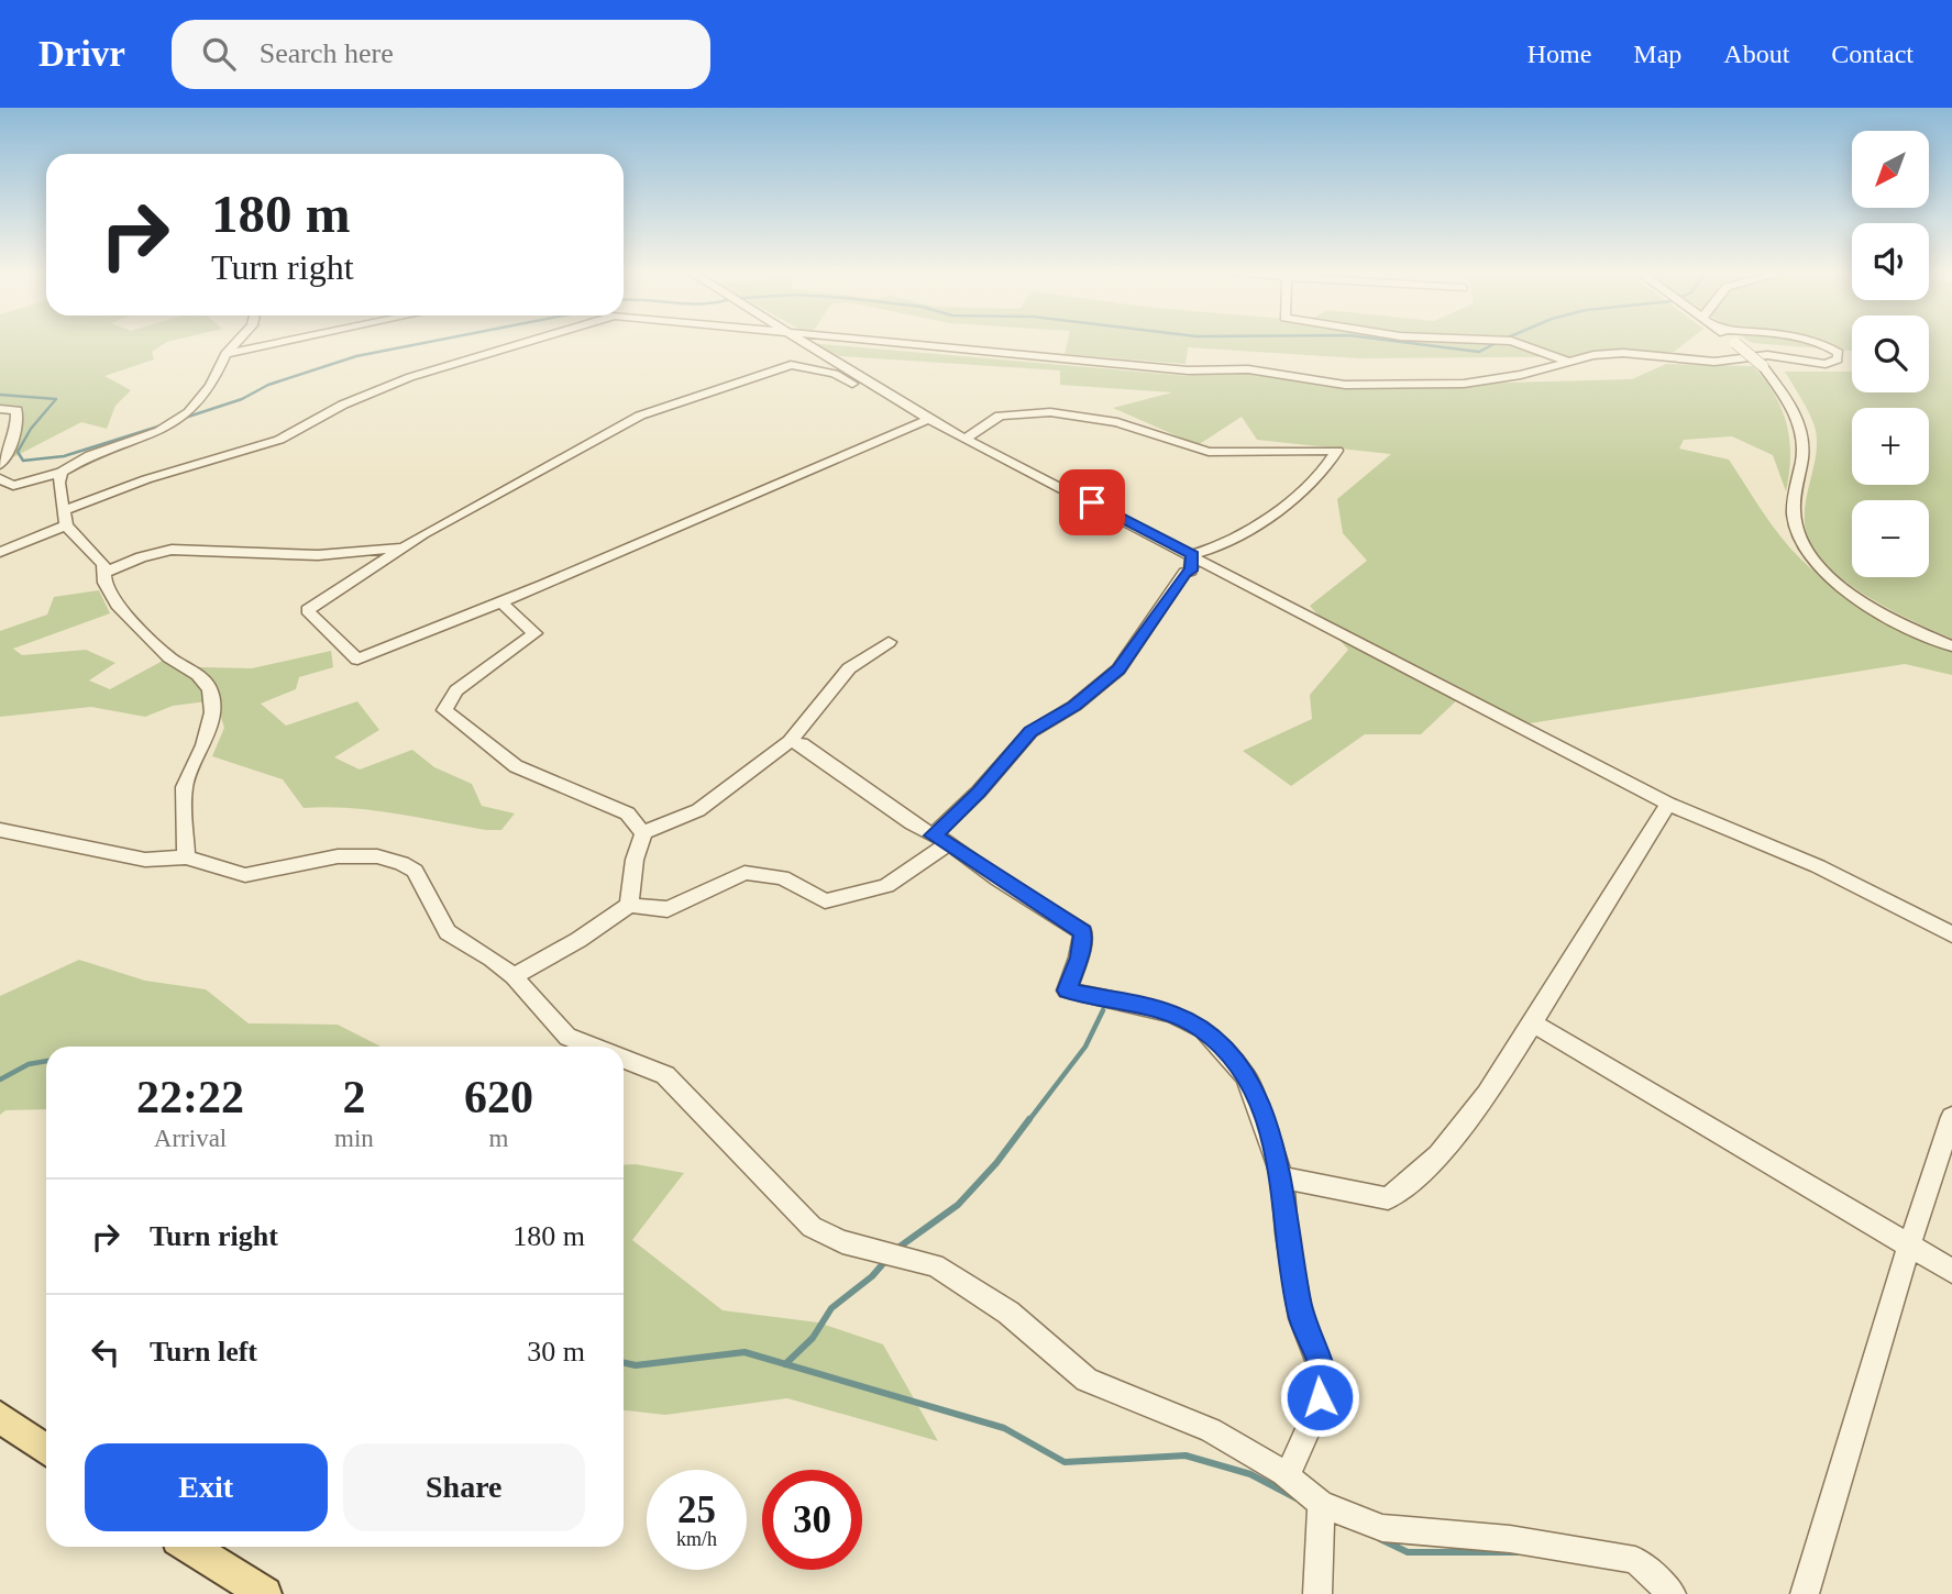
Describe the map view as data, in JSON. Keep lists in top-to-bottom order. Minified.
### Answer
{"north":"bottom left","page":{"header":"Drivr","search":"Search here","nav":["Home","Map","About","Contact"],"map_buttons":["+","−"],"turn":["180 m","Turn right"],"eta":["22:22","Arrival","2","min","620","m"],"list":[{"name":"Turn right","value":"180 m"},{"name":"Turn left","value":"30 m"}],"buttons":["Exit","Share"],"speed":"25 km/h","limit":"30"}}
